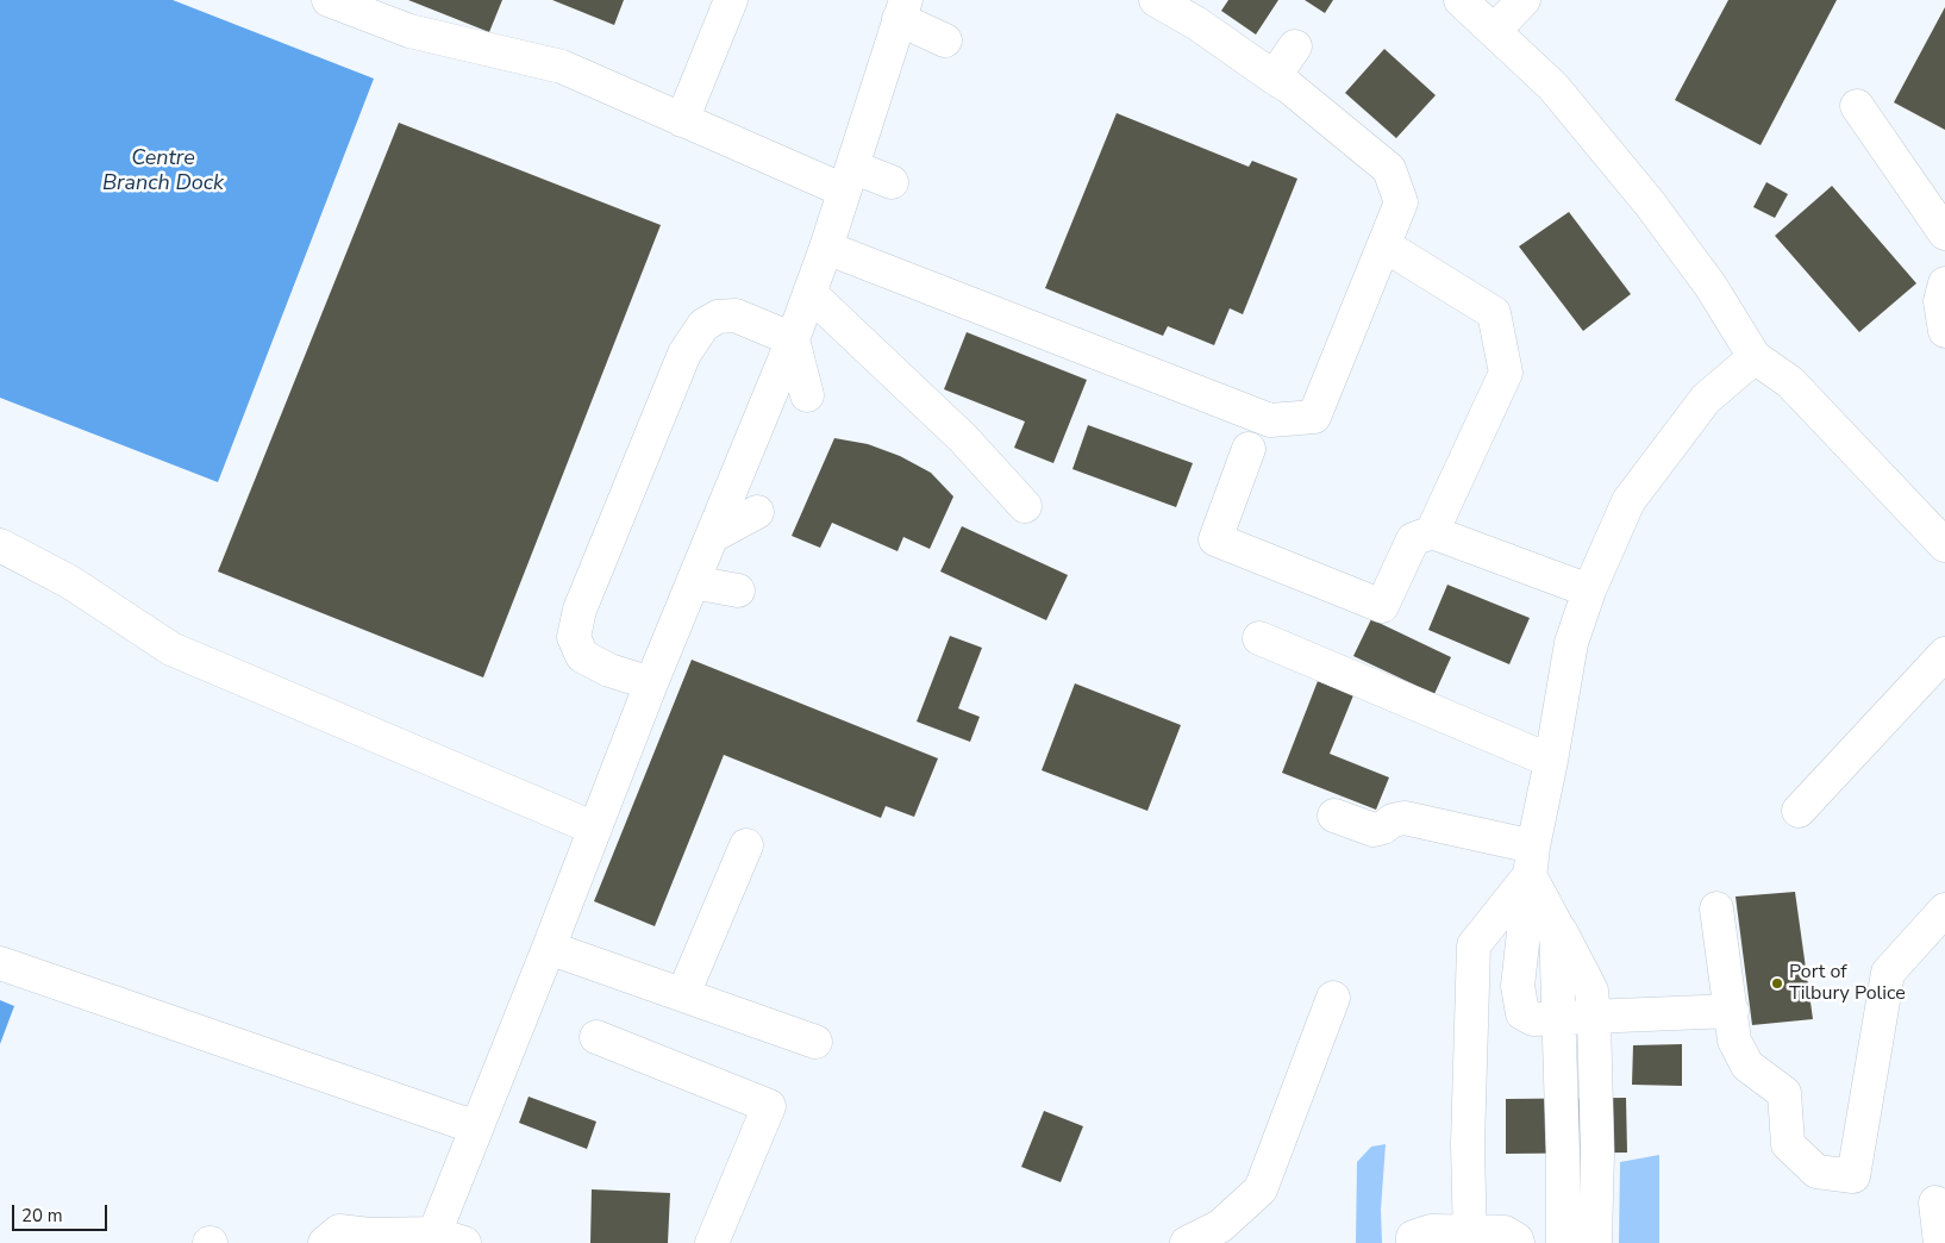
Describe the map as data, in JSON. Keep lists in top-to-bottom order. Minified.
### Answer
{"water":["Centre Branch Dock"],"places":["Port of Tilbury Police"],"scale_bar":"20 m"}
